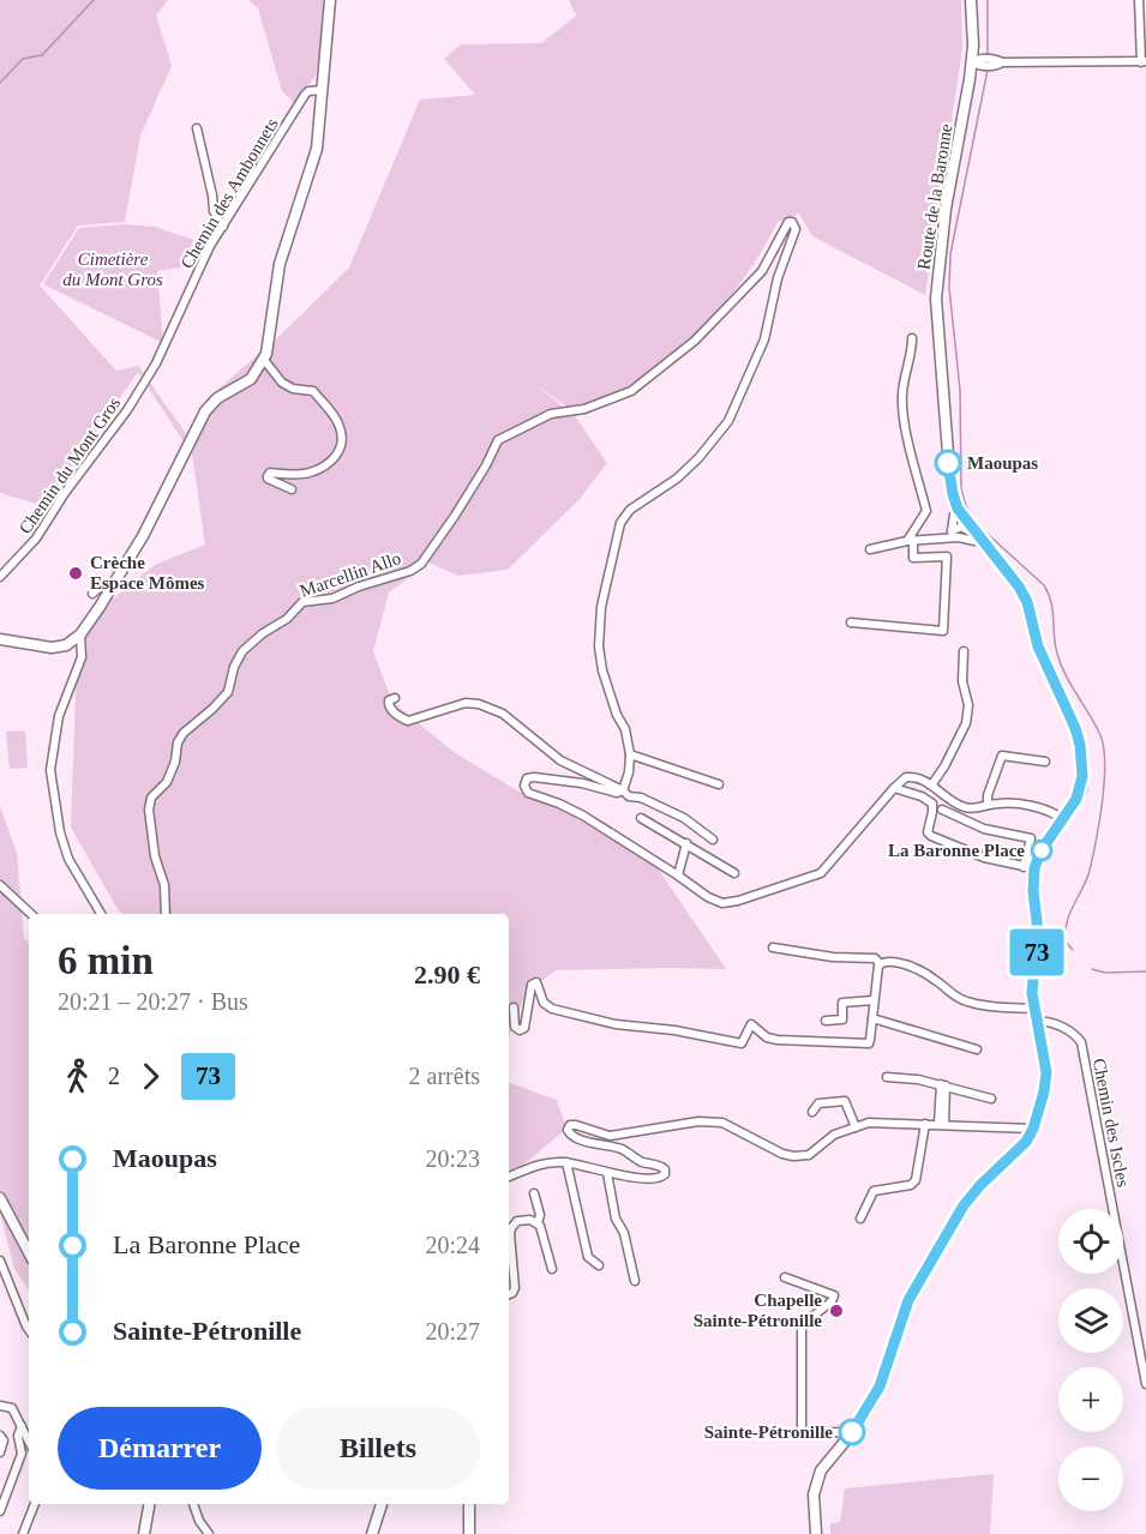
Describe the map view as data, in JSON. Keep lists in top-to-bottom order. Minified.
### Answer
{"streets":{"main road":["Route de la Baronne"],"street":["Chemin des Ambonnets","Chemin du Mont Gros","Marcellin Allo","Chemin des Iscles"]},"crossings":[["Chemin des Ambonnets","Chemin du Mont Gros"],["Route de la Baronne","Chemin des Iscles"]],"parks":["Cimetière du Mont Gros"],"places":["Maoupas","Crèche Espace Mômes","La Baronne Place","Chapelle Sainte-Pétronille","Sainte-Pétronille"],"lines":["bus line 73"],"page":{"on_map":"73","heading":["6 min","20:21 – 20:27 · Bus","2.90 €"],"legs":["2","73","2 arrêts"],"list":[{"name":"Maoupas","value":"20:23"},{"name":"La Baronne Place","value":"20:24"},{"name":"Sainte-Pétronille","value":"20:27"}],"map_buttons":["+","−"],"buttons":["Démarrer","Billets"]}}
